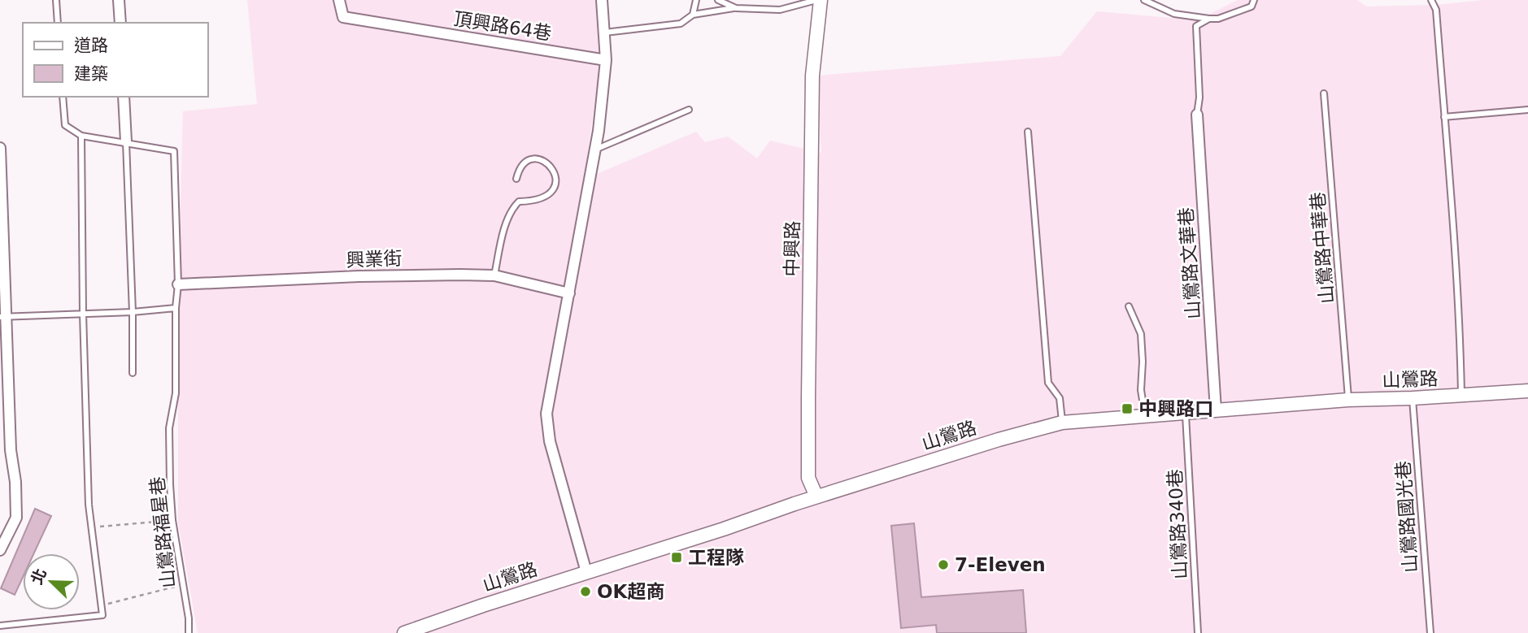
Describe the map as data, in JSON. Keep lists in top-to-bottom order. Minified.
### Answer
{"streets":{"street":["頂興路64巷","中興路","興業街","山鶯路文華巷","山鶯路"],"lane":["山鶯路中華巷","山鶯路國光巷","山鶯路340巷","山鶯路福星巷"]},"crossings":[["山鶯路中華巷","山鶯路"],["中興路","山鶯路"],["興業街","山鶯路福星巷"],["山鶯路文華巷","山鶯路"],["山鶯路","山鶯路國光巷"],["山鶯路","山鶯路340巷"]],"places":{"transit":["中興路口","工程隊"],"other":["7-Eleven","OK超商"]},"legend":["道路","建築"],"north":"top left"}
